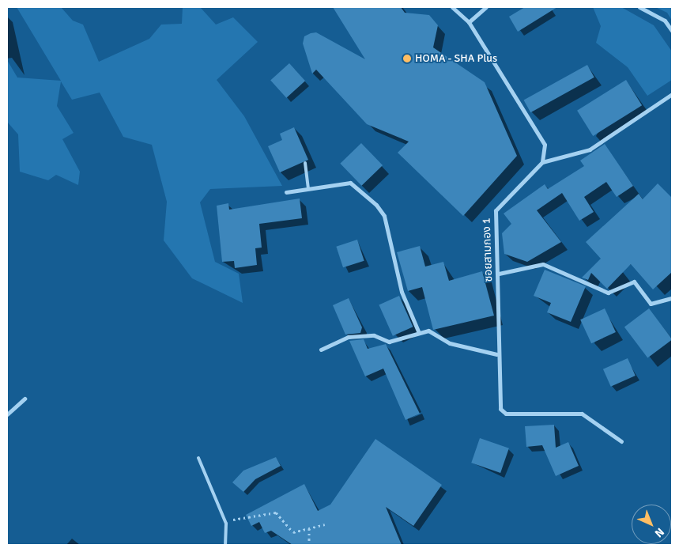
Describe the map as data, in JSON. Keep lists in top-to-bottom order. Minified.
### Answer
{"streets":{"street":["ซอยสามกอง 1"]},"places":["HOMA - SHA Plus"],"north":"bottom right"}
